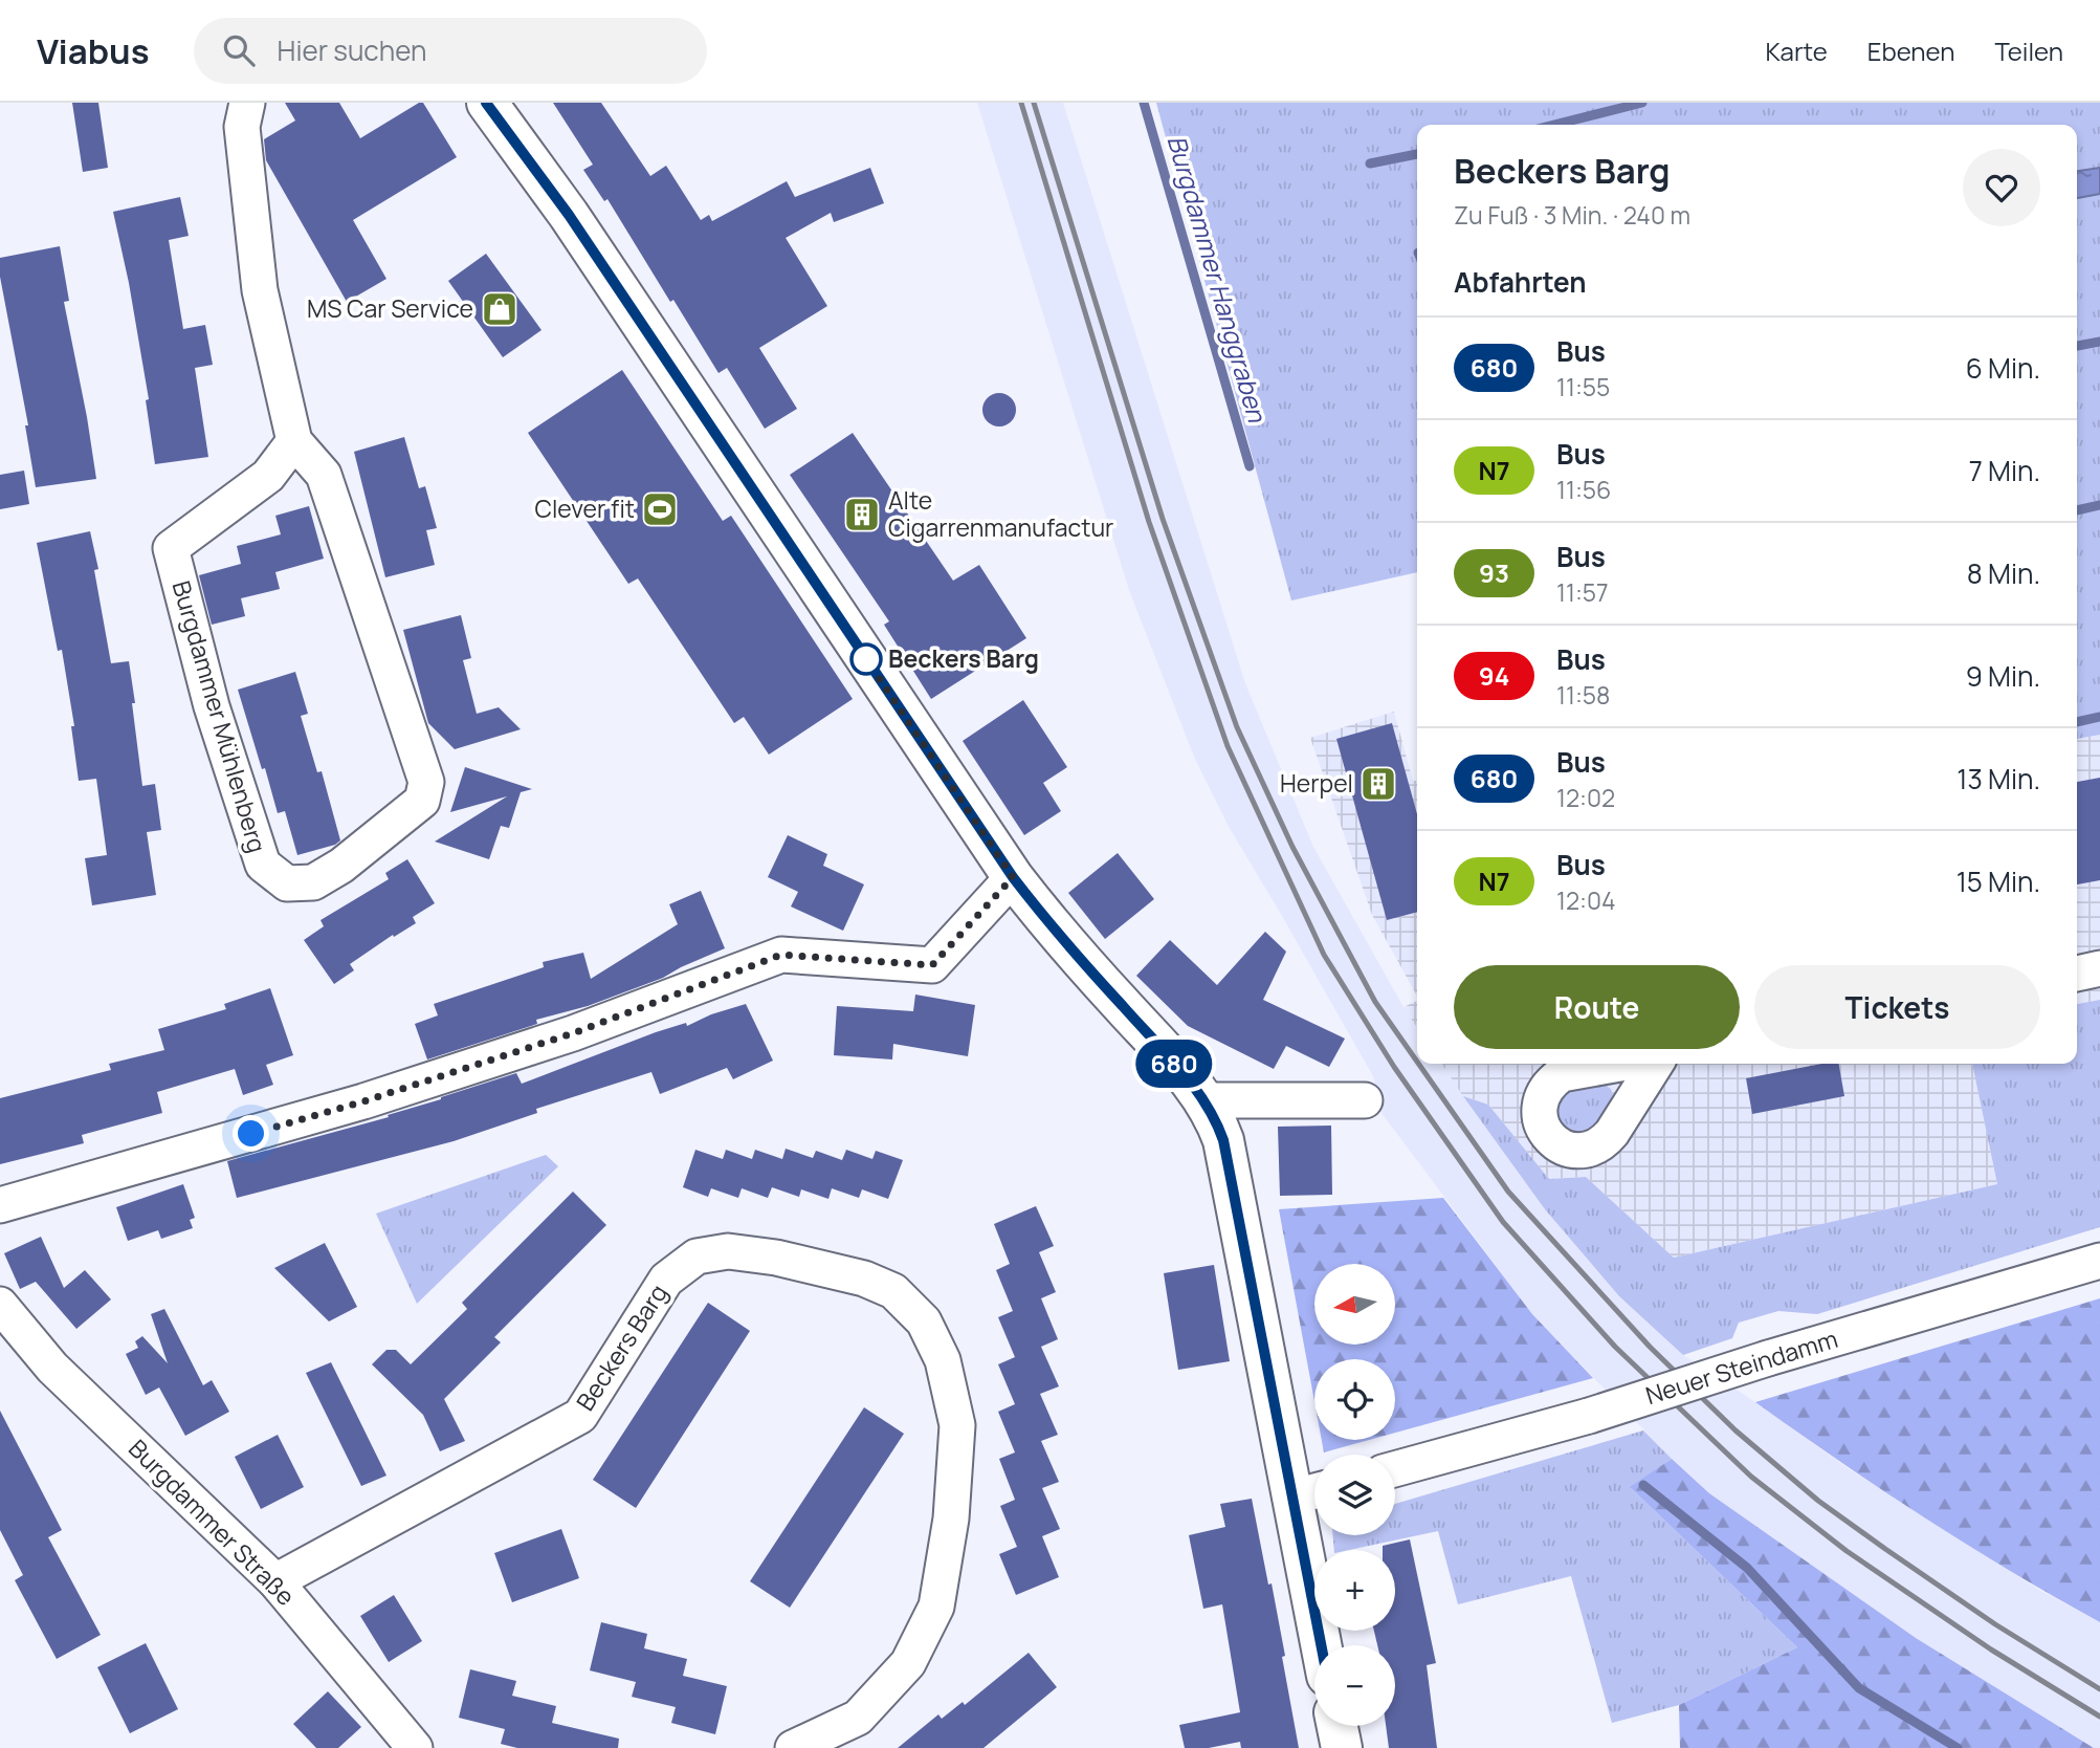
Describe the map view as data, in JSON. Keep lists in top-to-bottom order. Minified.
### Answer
{"streets":{"street":["Burgdammer Mühlenberg","Beckers Barg","Neuer Steindamm","Burgdammer Straße"]},"crossings":[["Beckers Barg","Burgdammer Straße"]],"water":["Burgdammer Hanggraben"],"places":{"shop":["MS Car Service"],"sports":["Clever fit"],"building":["Alte Cigarrenmanufactur","Herpel"],"other":["Beckers Barg"]},"lines":["bus line 680"],"north":"left","page":{"header":"Viabus","search":"Hier suchen","nav":["Karte","Ebenen","Teilen"],"on_map":"680","heading":[["Beckers Barg","Zu Fuß · 3 Min. · 240 m"],"Abfahrten"],"list":[{"mark":"680","name":"Bus","note":"11:55","value":"6 Min."},{"mark":"N7","name":"Bus","note":"11:56","value":"7 Min."},{"mark":"93","name":"Bus","note":"11:57","value":"8 Min."},{"mark":"94","name":"Bus","note":"11:58","value":"9 Min."},{"mark":"680","name":"Bus","note":"12:02","value":"13 Min."},{"mark":"N7","name":"Bus","note":"12:04","value":"15 Min."}],"buttons":["Route","Tickets"],"map_buttons":["+","−"]}}
